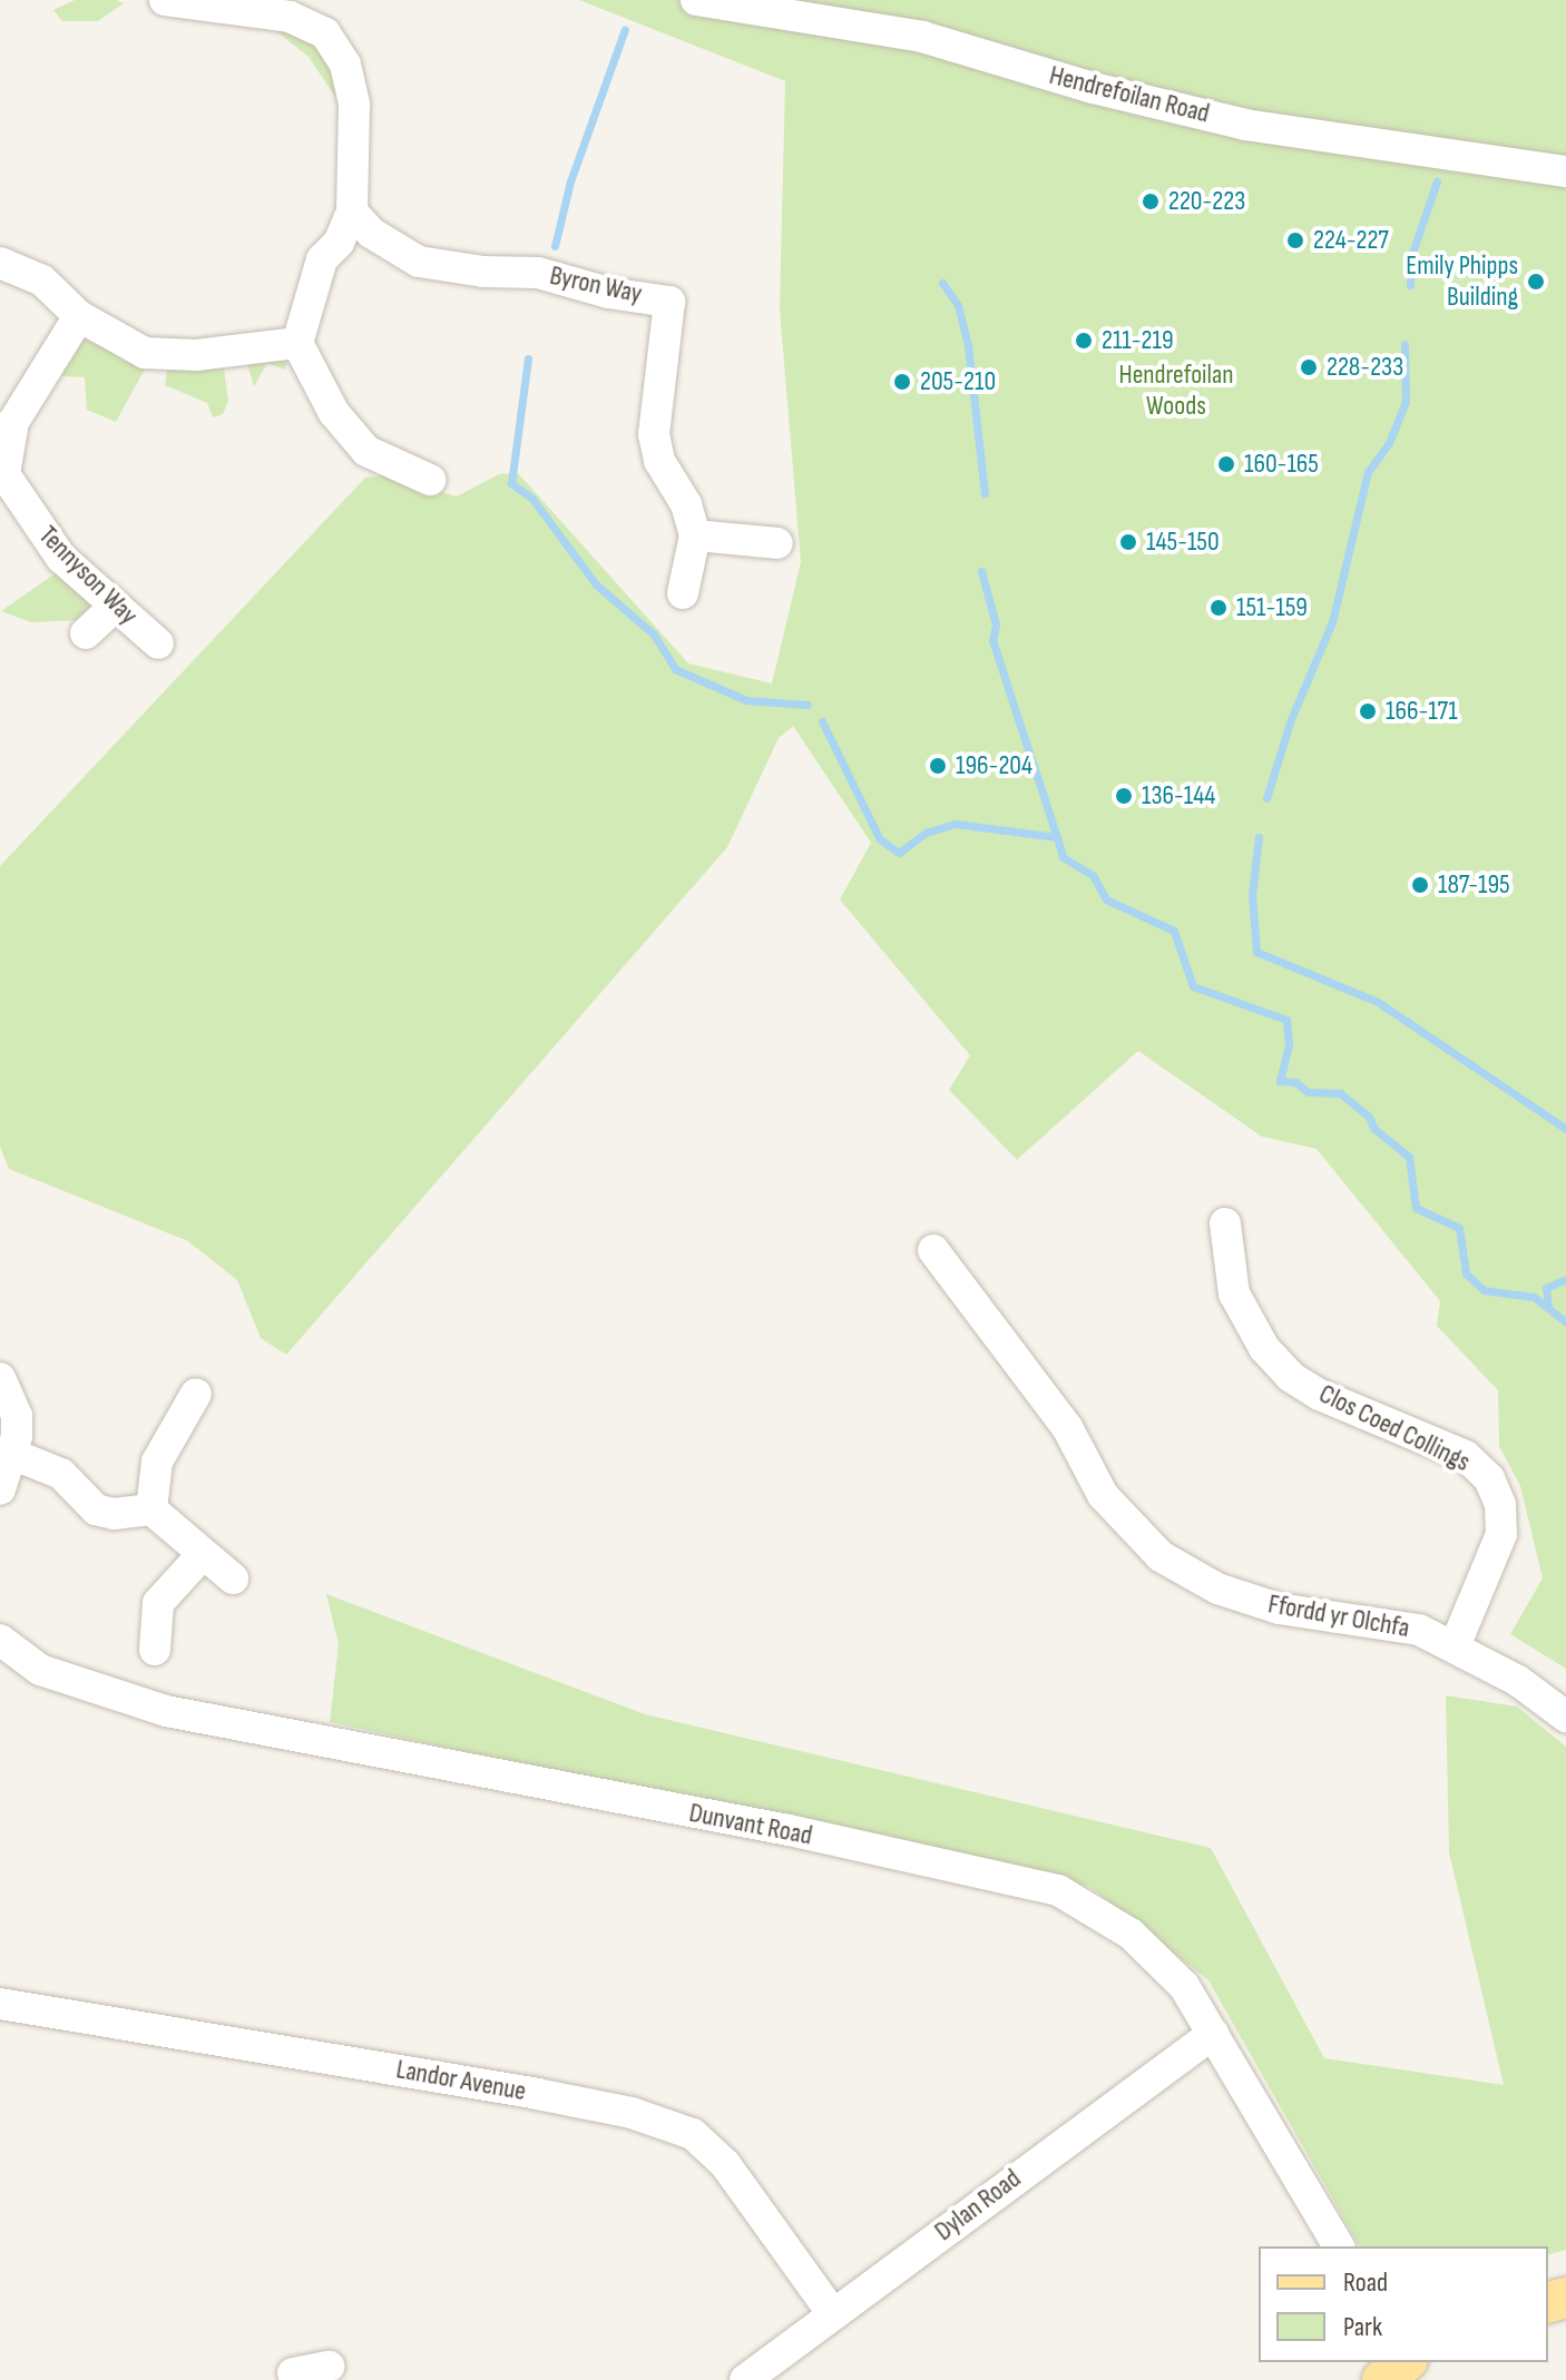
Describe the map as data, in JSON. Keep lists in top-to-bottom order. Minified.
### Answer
{"streets":{"street":["Hendrefoilan Road","Byron Way","Tennyson Way","Clos Coed Collings","Ffordd yr Olchfa","Dunvant Road","Landor Avenue","Dylan Road"]},"crossings":[["Clos Coed Collings","Ffordd yr Olchfa"],["Dunvant Road","Dylan Road"],["Landor Avenue","Dylan Road"]],"parks":["Hendrefoilan Woods"],"places":["220-223","224-227","Emily Phipps Building","211-219","228-233","205-210","160-165","145-150","151-159","166-171","196-204","136-144","187-195"],"legend":["Road","Park"]}
